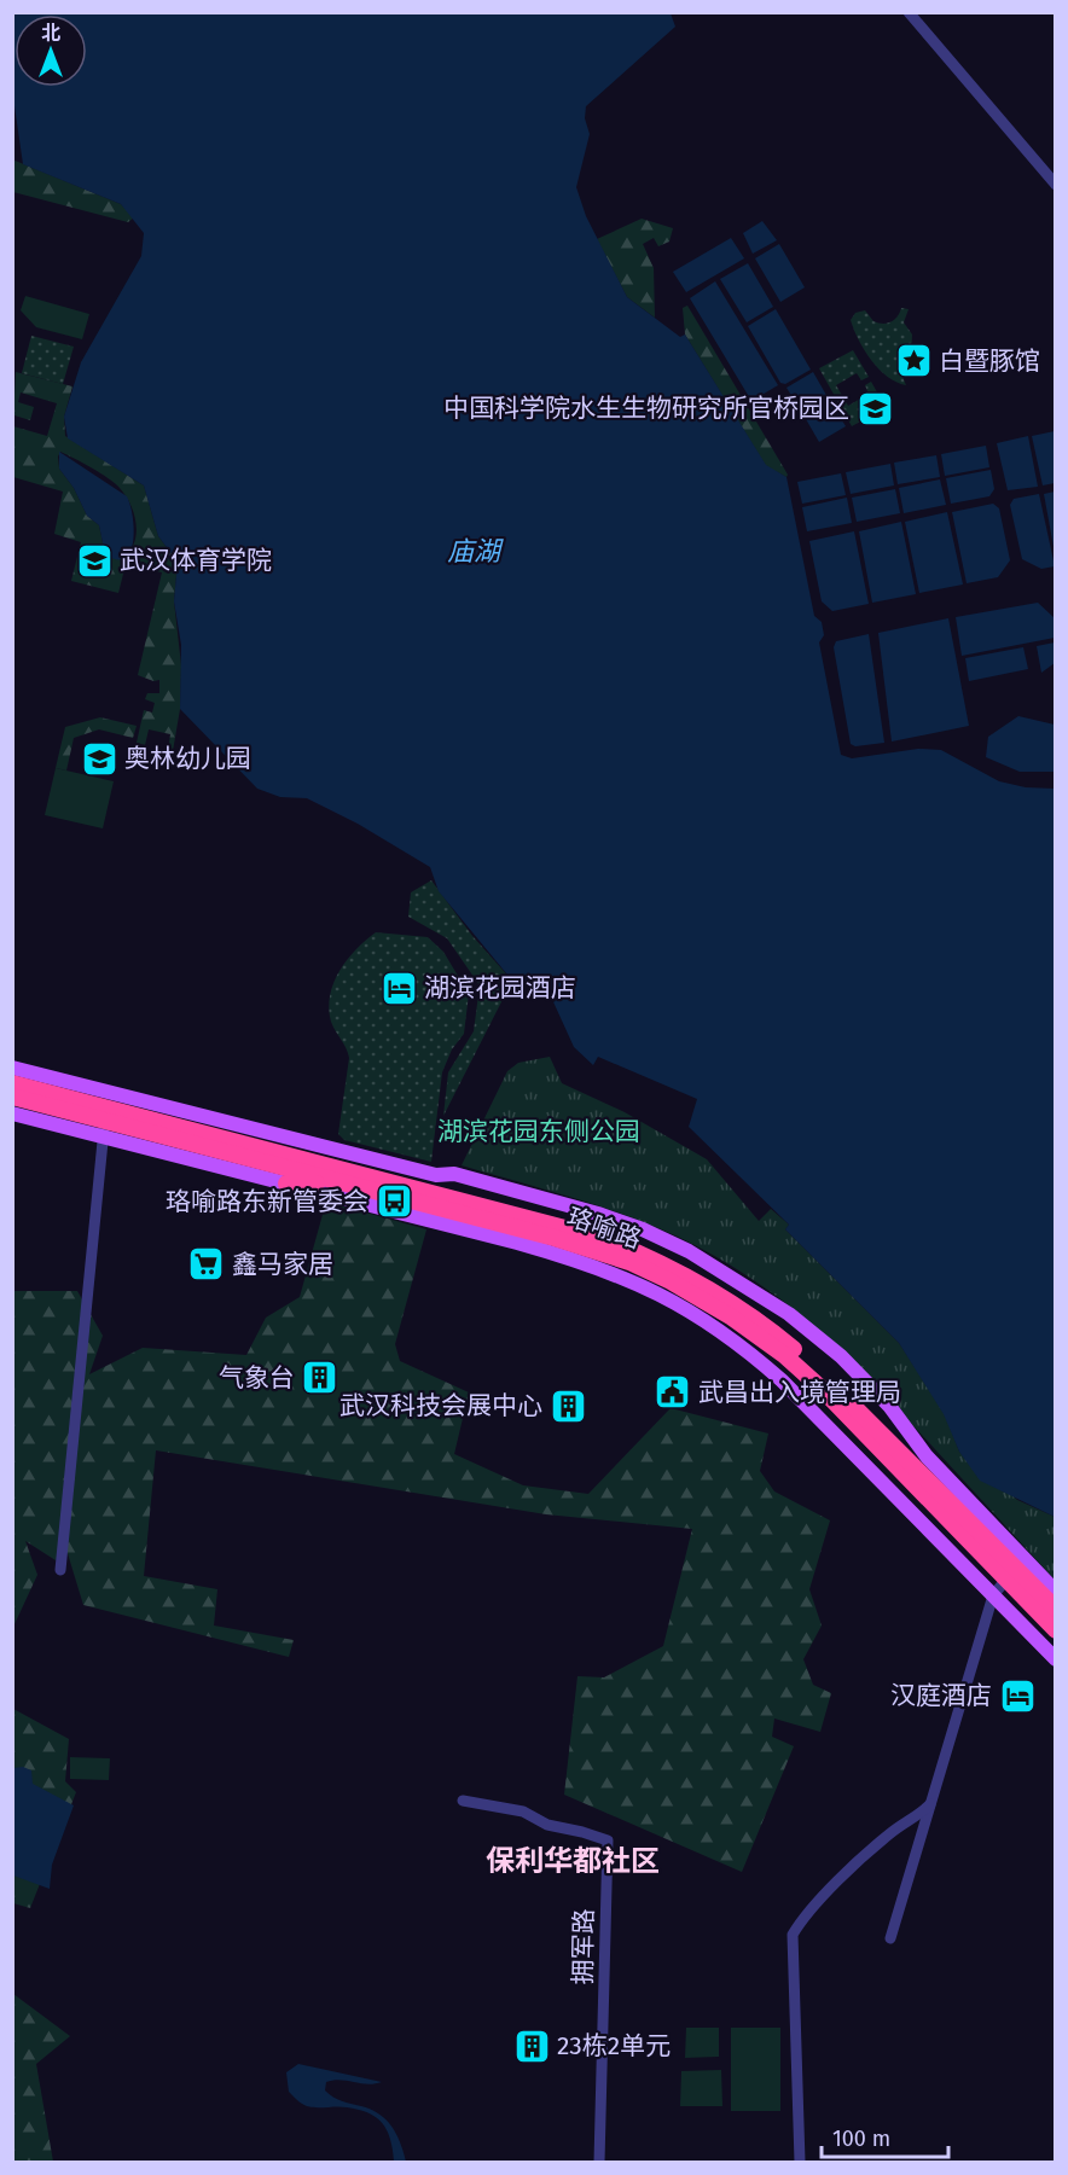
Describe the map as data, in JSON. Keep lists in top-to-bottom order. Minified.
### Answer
{"streets":{"highway":["珞喻路"],"street":["拥军路"]},"districts":["保利华都社区"],"water":["庙湖"],"parks":["湖滨花园东侧公园"],"places":{"place":["白暨豚馆"],"school or university":["中国科学院水生生物研究所官桥园区","武汉体育学院","奥林幼儿园"],"hotel":["湖滨花园酒店","汉庭酒店"],"bus stop":["珞喻路东新管委会"],"supermarket":["鑫马家居"],"building":["气象台","武汉科技会展中心","23栋2单元"],"public building":["武昌出入境管理局"]},"scale_bar":"100 m","north":"top"}
